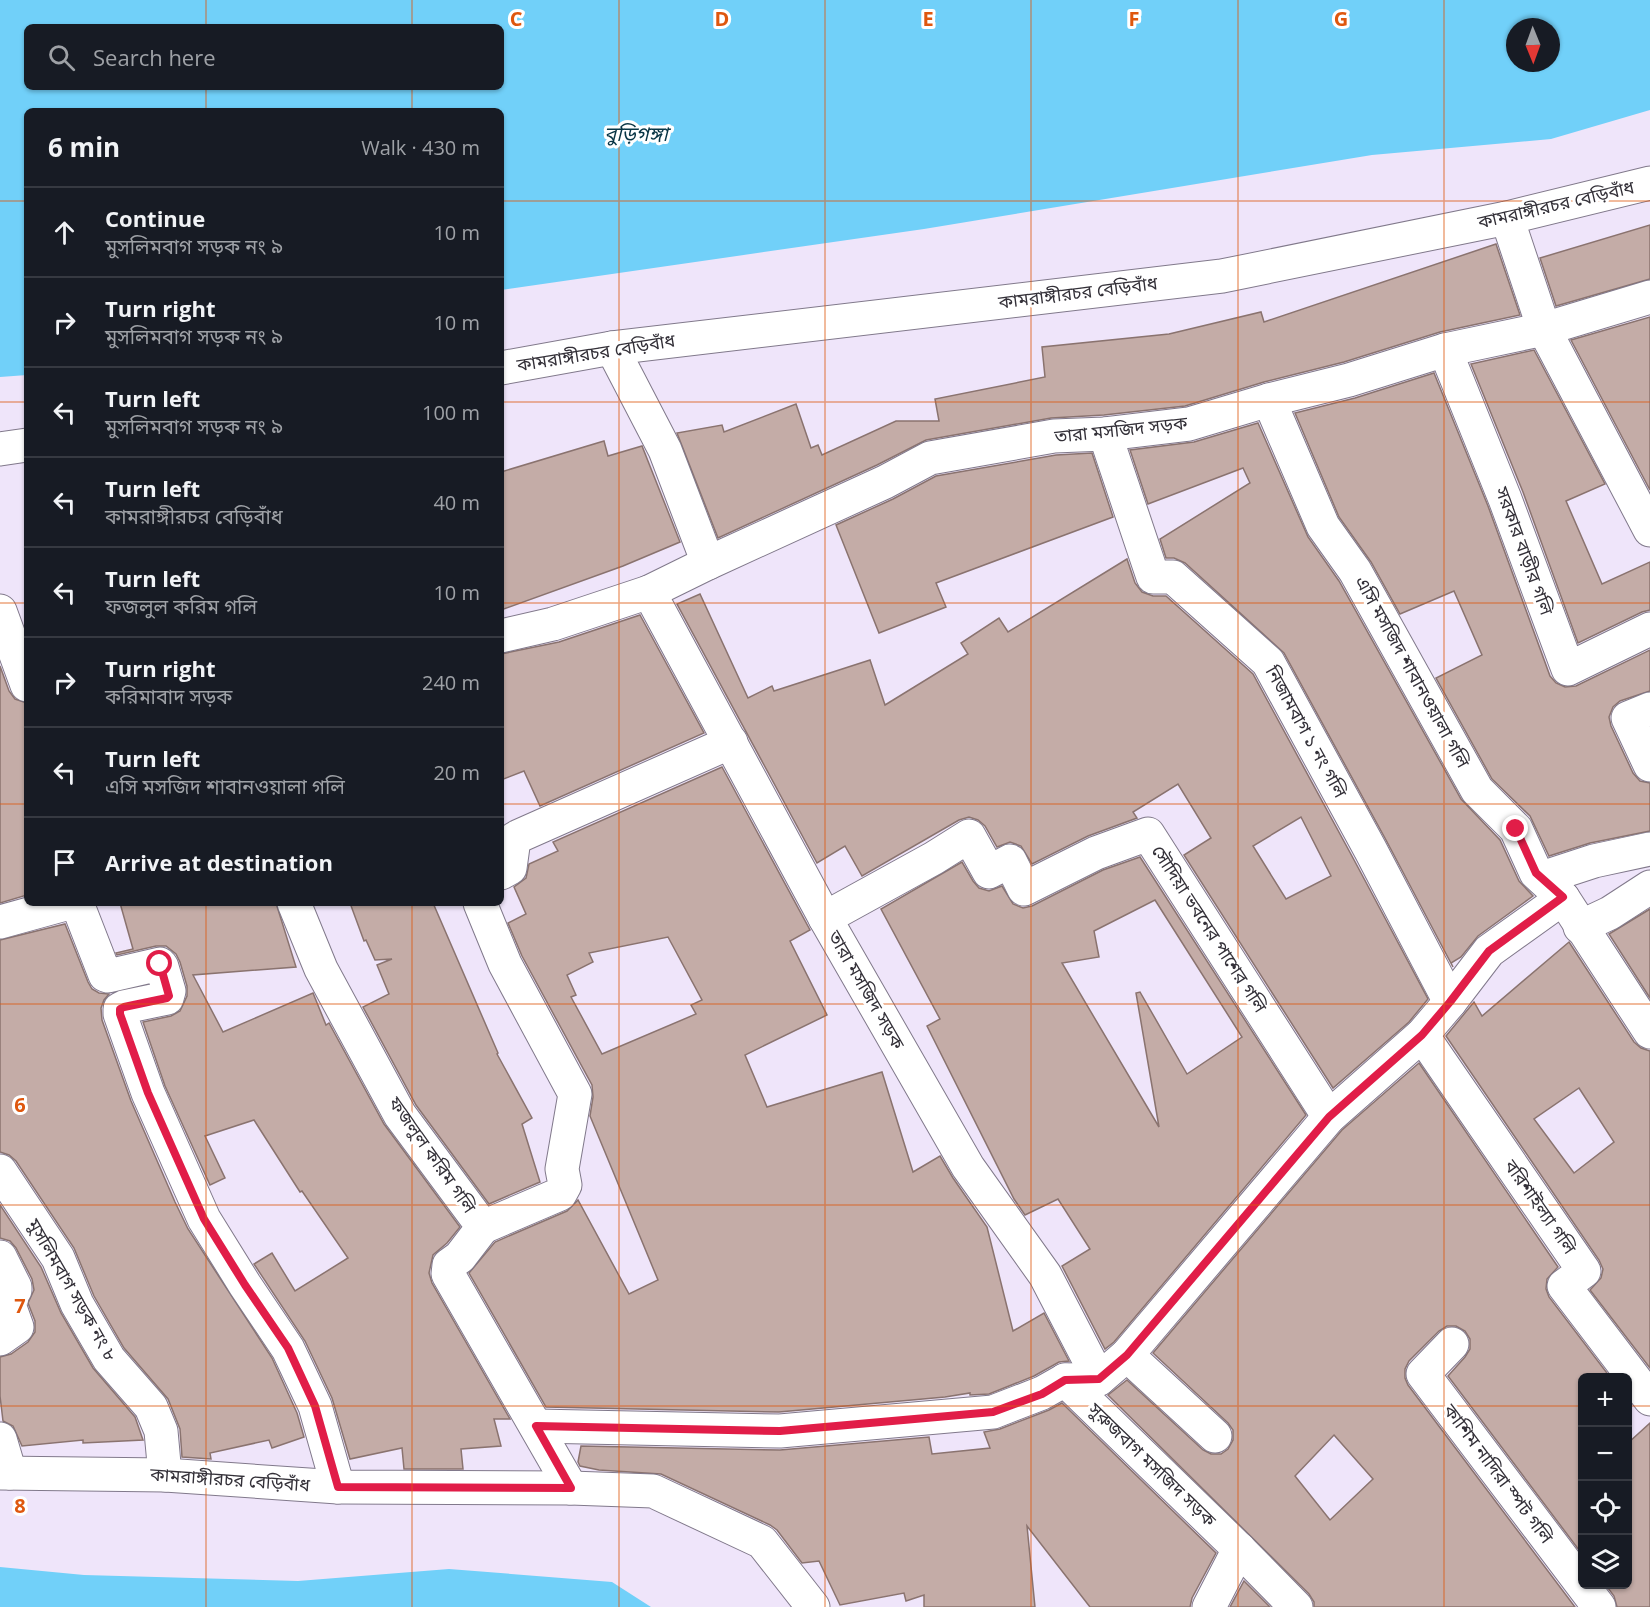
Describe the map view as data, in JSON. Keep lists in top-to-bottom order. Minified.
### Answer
{"streets":{"street":["কামরাঙ্গীরচর বেড়িবাঁধ","তারা মসজিদ সড়ক","সরকার বাড়ীর গলি","এসি মসজিদ শাবানওয়ালা গলি","নিজামবাগ ১ নং গলি","সৌদিয়া ভবনের পাশের গলি","ফজলুল করিম গলি","বরিশাইল্যা গলি","মুসলিমবাগ সড়ক নং ৮","সুরুজবাগ মসজিদ সড়ক","কাশিম নাদিরা স্পট গলি"]},"crossings":[["কামরাঙ্গীরচর বেড়িবাঁধ","ফজলুল করিম গলি"],["কামরাঙ্গীরচর বেড়িবাঁধ","মুসলিমবাগ সড়ক নং ৮"],["তারা মসজিদ সড়ক","সরকার বাড়ীর গলি"],["তারা মসজিদ সড়ক","এসি মসজিদ শাবানওয়ালা গলি"],["তারা মসজিদ সড়ক","নিজামবাগ ১ নং গলি"],["তারা মসজিদ সড়ক","সৌদিয়া ভবনের পাশের গলি"]],"water":["বুড়িগঙ্গা"],"north":"bottom","page":{"search":"Search here","heading":["6 min","Walk · 430 m"],"list":[["Continue","মুসলিমবাগ সড়ক নং ৯","10 m"],["Turn right","মুসলিমবাগ সড়ক নং ৯","10 m"],["Turn left","মুসলিমবাগ সড়ক নং ৯","100 m"],["Turn left","কামরাঙ্গীরচর বেড়িবাঁধ","40 m"],["Turn left","ফজলুল করিম গলি","10 m"],["Turn right","করিমাবাদ সড়ক","240 m"],["Turn left","এসি মসজিদ শাবানওয়ালা গলি","20 m"],"Arrive at destination"],"map_buttons":["+","−"]},"grid":{"columns":["C","D","E","F","G"],"rows":["6","7","8"]}}
